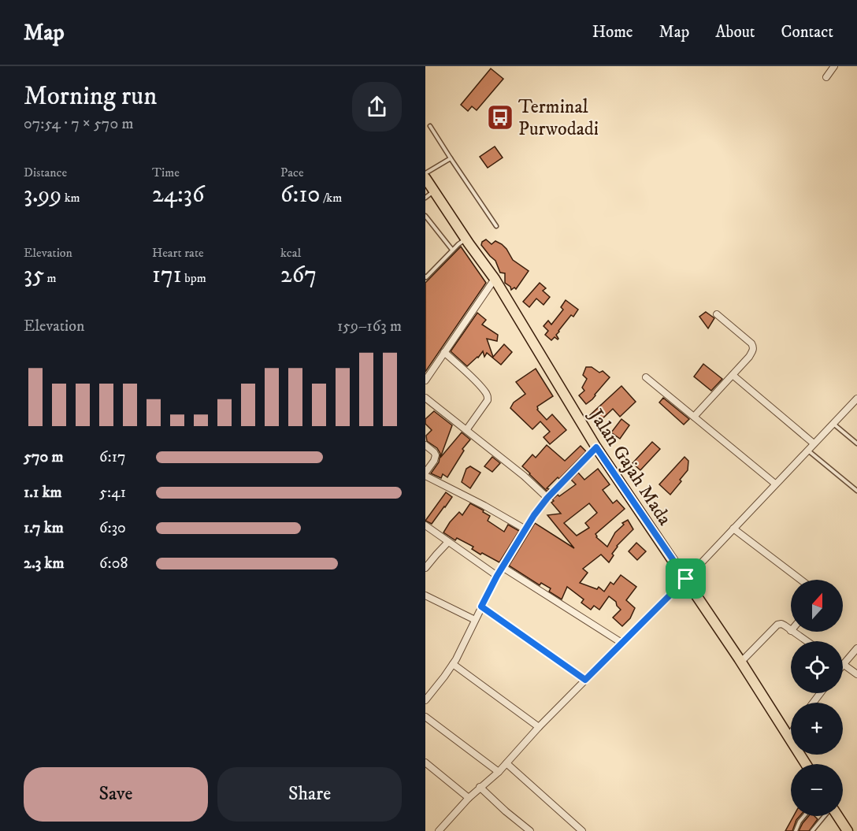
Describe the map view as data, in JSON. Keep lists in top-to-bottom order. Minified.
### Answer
{"streets":{"main road":["Jalan Gajah Mada"]},"places":{"bus stop":["Terminal Purwodadi"]},"north":"top","page":{"header":"Map","nav":["Home","Map","About","Contact"],"heading":["Morning run","07:54 · 7 × 570 m"],"stats":[["Distance","3.99 km"],["Time","24:36"],["Pace","6:10 /km"],["Elevation","35 m"],["Heart rate","171 bpm"],["kcal","267"]],"chart":["Elevation","159–163 m"],"list":[{"name":"570 m","note":"6:17"},{"name":"1.1 km","note":"5:41"},{"name":"1.7 km","note":"6:30"},{"name":"2.3 km","note":"6:08"}],"map_buttons":["+","−"],"buttons":["Save","Share"]}}
